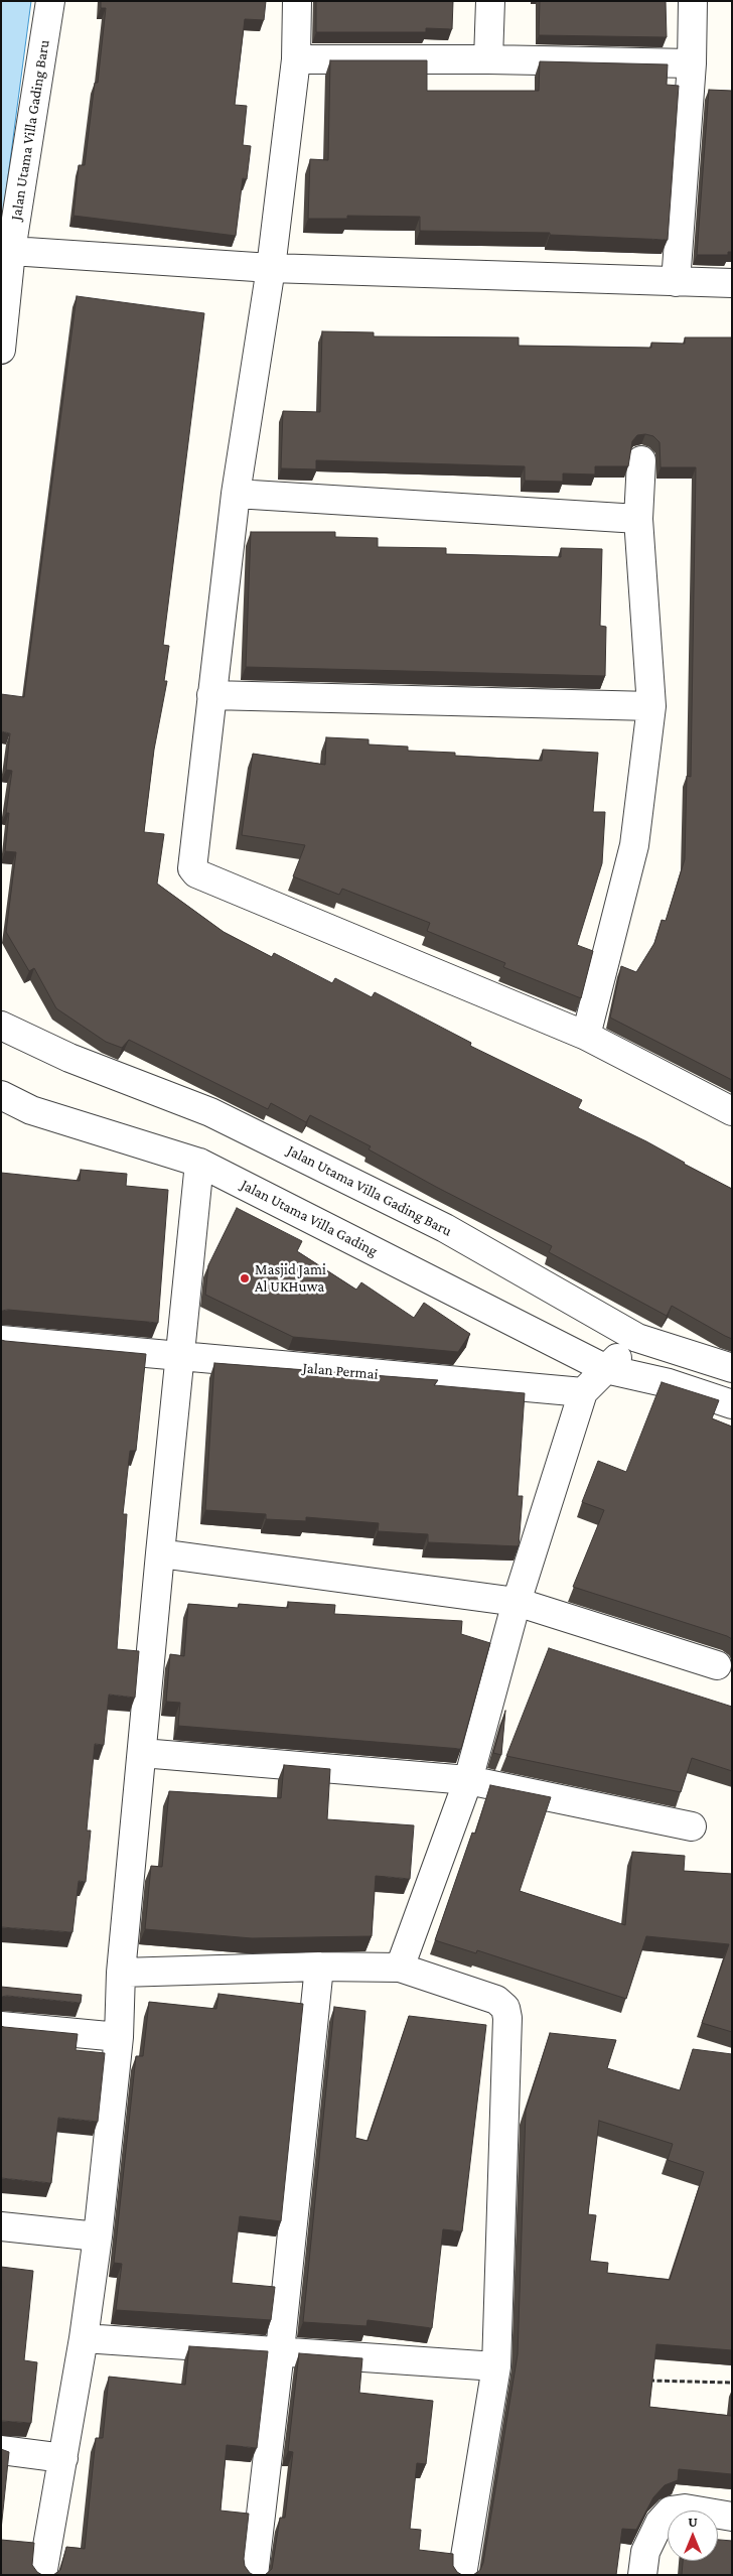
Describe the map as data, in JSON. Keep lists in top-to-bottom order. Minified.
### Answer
{"streets":{"street":["Jalan Utama Villa Gading Baru","Jalan Utama Villa Gading","Jalan Permai"]},"places":["Masjid Jami Al UKHuwa"],"north":"top"}
